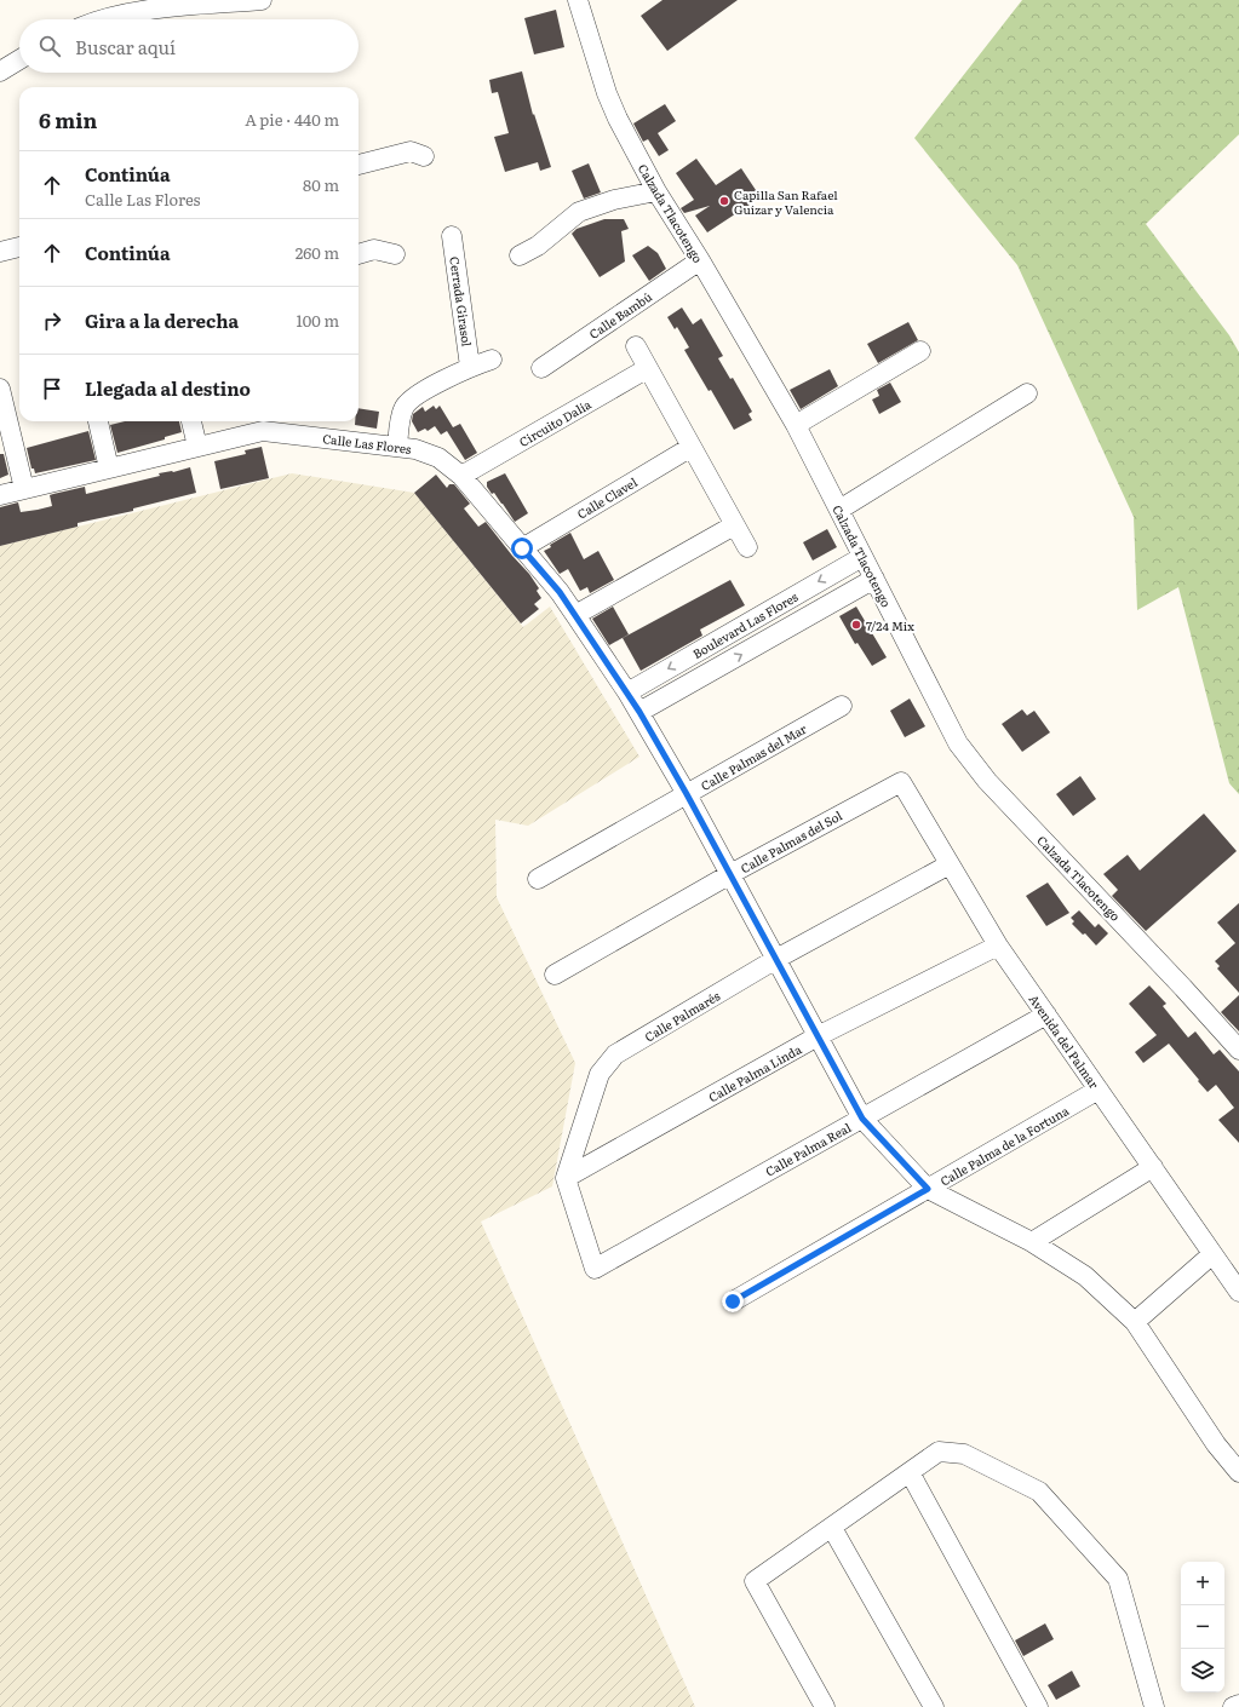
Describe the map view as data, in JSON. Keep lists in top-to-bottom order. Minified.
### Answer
{"streets":{"street":["Calzada Tlacotengo","Cerrada Girasol","Calle Bambú","Circuito Dalia","Calle Las Flores","Calle Clavel","Boulevard Las Flores","Calle Palmas del Mar","Calle Palmas del Sol","Calle Palmarés","Avenida del Palmar","Calle Palma Linda","Calle Palma de la Fortuna","Calle Palma Real"]},"crossings":[["Calzada Tlacotengo","Calle Bambú"],["Calzada Tlacotengo","Boulevard Las Flores"],["Circuito Dalia","Calle Las Flores"],["Calle Las Flores","Calle Clavel"],["Calle Las Flores","Boulevard Las Flores"],["Calle Las Flores","Calle Palmas del Mar"],["Calle Las Flores","Calle Palmas del Sol"],["Calle Las Flores","Calle Palmarés"],["Calle Las Flores","Calle Palma Linda"],["Calle Las Flores","Calle Palma de la Fortuna"],["Calle Las Flores","Calle Palma Real"],["Calle Palmas del Sol","Avenida del Palmar"],["Calle Palmarés","Avenida del Palmar"],["Calle Palmarés","Calle Palma Linda"],["Calle Palmarés","Calle Palma Real"],["Avenida del Palmar","Calle Palma Linda"],["Avenida del Palmar","Calle Palma de la Fortuna"],["Avenida del Palmar","Calle Palma Real"],["Calle Palma Linda","Calle Palma Real"]],"places":["Capilla San Rafael Guízar y Valencia","7/24 Mix"],"page":{"search":"Buscar aquí","heading":["6 min","A pie · 440 m"],"list":[["Continúa","Calle Las Flores","80 m"],["Continúa","260 m"],["Gira a la derecha","100 m"],"Llegada al destino"],"map_buttons":["+","−"]}}
